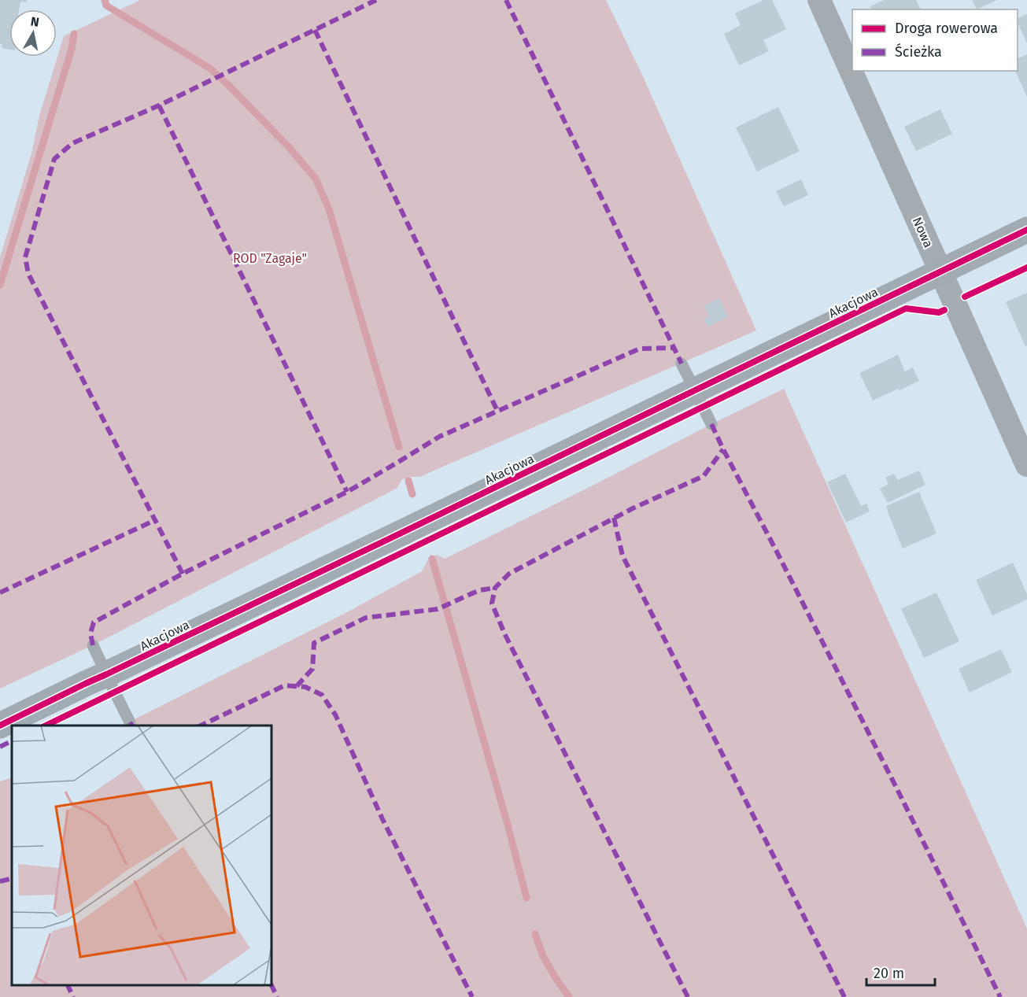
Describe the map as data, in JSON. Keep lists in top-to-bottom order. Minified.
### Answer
{"streets":{"street":["Nowa","Akacjowa"]},"crossings":[["Nowa","Akacjowa"]],"parks":["ROD \"Zagaje\""],"legend":["Droga rowerowa","Ścieżka"],"scale_bar":"20 m","north":"top"}
